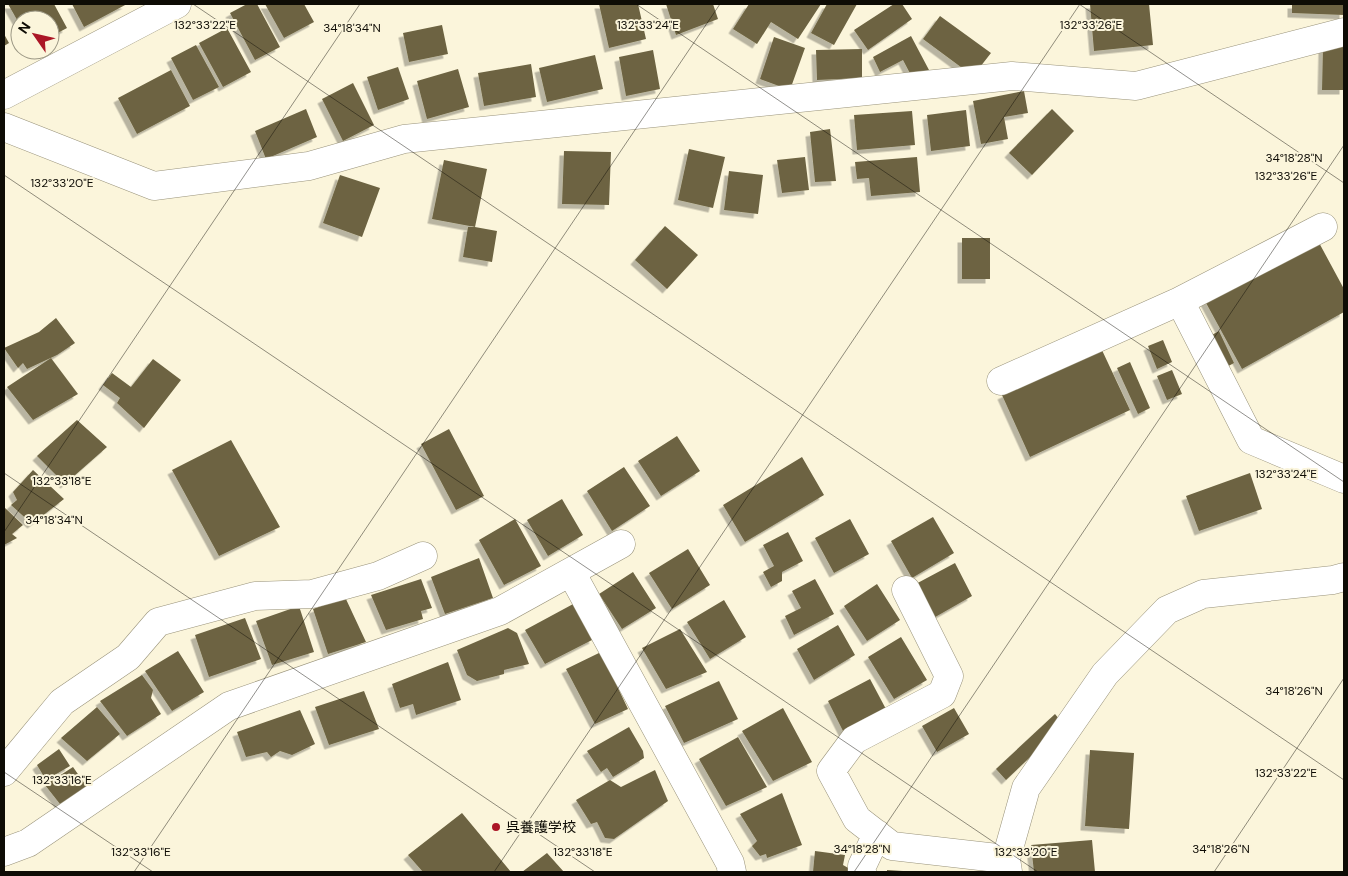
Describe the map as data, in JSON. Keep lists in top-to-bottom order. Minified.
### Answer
{"places":["呉養護学校"],"north":"top left","coordinates":["132°33'22\"E","132°33'24\"E","132°33'26\"E","34°18'34\"N","34°18'28\"N","132°33'20\"E","132°33'18\"E","34°18'26\"N","132°33'16\"E"]}
